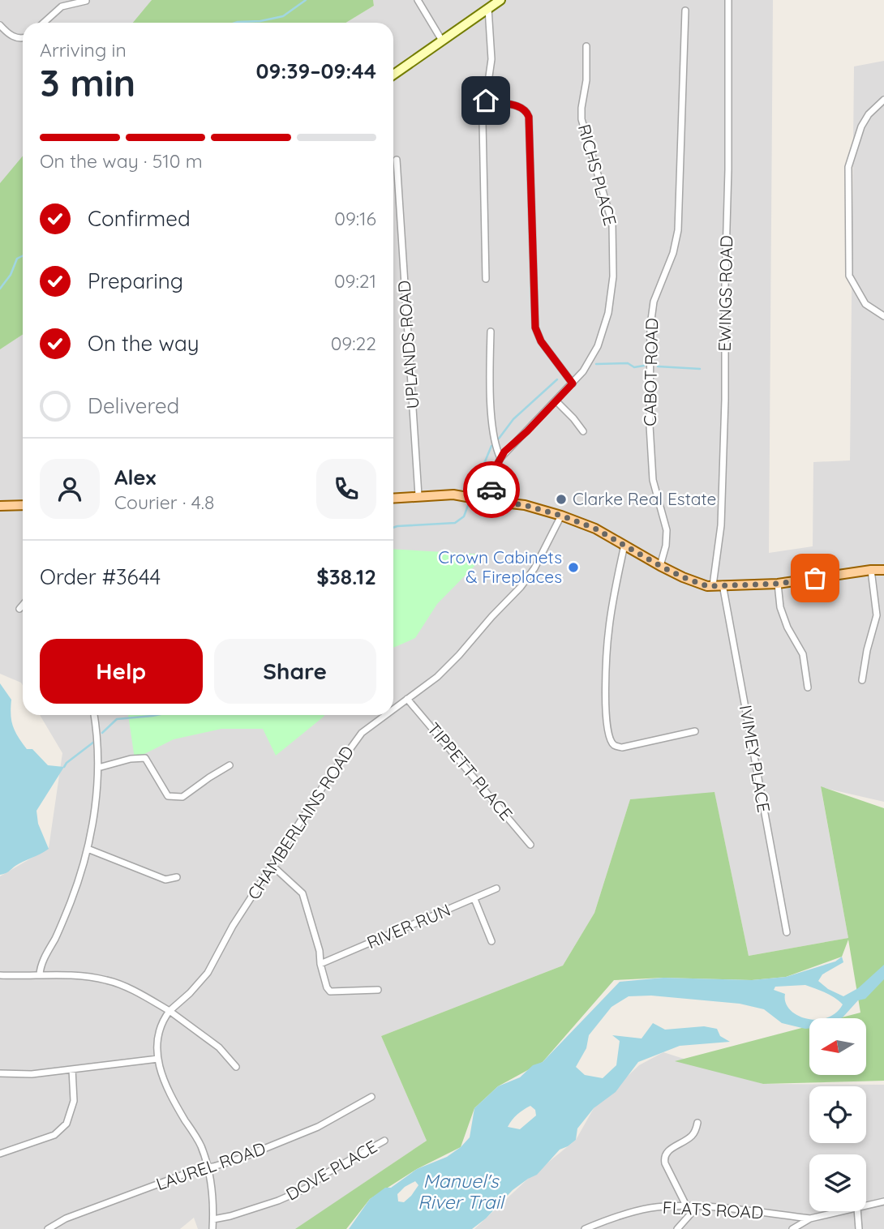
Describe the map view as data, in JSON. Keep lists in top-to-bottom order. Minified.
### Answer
{"streets":{"street":["RICHS PLACE","EWINGS ROAD","UPLANDS ROAD","CABOT ROAD","IVIMEY PLACE","TIPPETT PLACE","CHAMBERLAINS ROAD","RIVER RUN","LAUREL ROAD","DOVE PLACE","FLATS ROAD"]},"crossings":[["TIPPETT PLACE","CHAMBERLAINS ROAD"]],"water":["Manuel's River Trail"],"places":["Clarke Real Estate","Crown Cabinets & Fireplaces"],"north":"left","page":{"heading":["3 min","Arriving in","09:39–09:44"],"panel":["Alex","Courier · 4.8","Order #3644","$38.12"],"bar":"On the way · 510 m","list":[["Confirmed","09:16"],["Preparing","09:21"],["On the way","09:22"],"Delivered"],"buttons":["Help","Share"]}}
